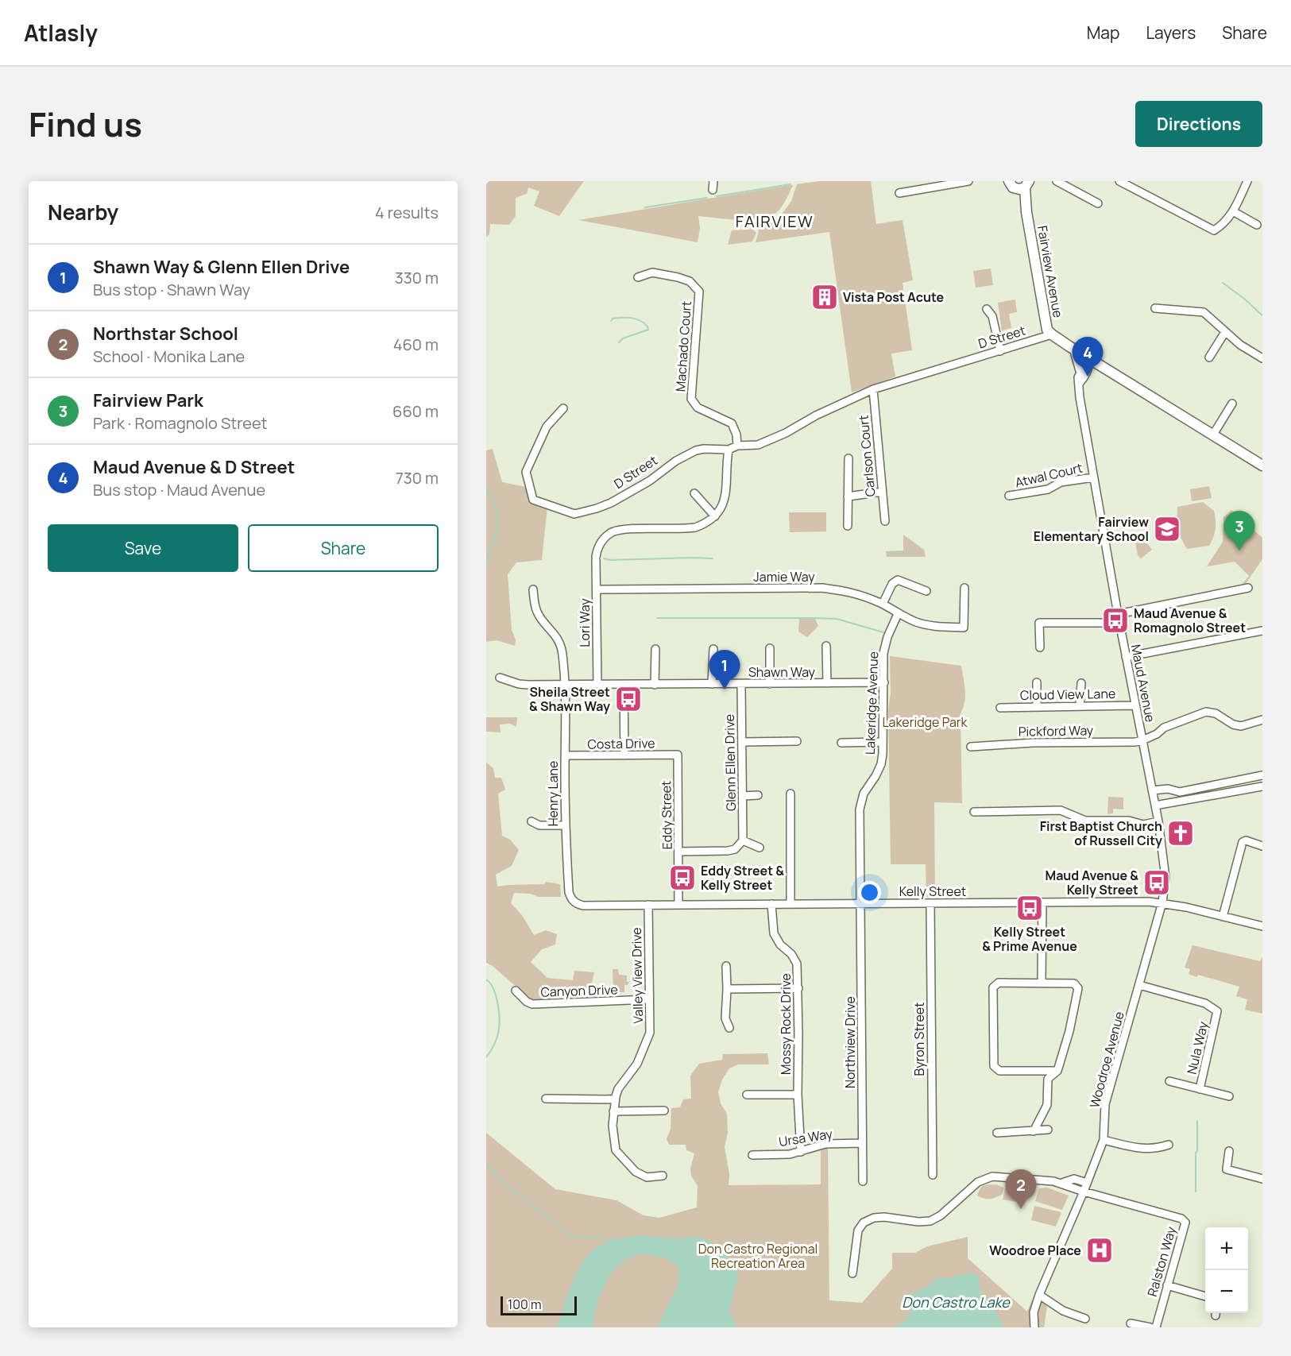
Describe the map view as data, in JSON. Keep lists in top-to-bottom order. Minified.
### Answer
{"streets":{"main road":["Fairview Avenue"],"street":["D Street","Machado Court","Carlson Court","Atwal Court","Jamie Way","Lori Way","Shawn Way","Maud Avenue","Cloud View Lane","Lakeridge Avenue","Pickford Way","Costa Drive","Glenn Ellen Drive","Henry Lane","Eddy Street","Kelly Street","Valley View Drive","Canyon Drive","Mossy Rock Drive","Byron Street","Northview Drive","Nula Way","Woodroe Avenue","Ursa Way","Ralston Way"]},"crossings":[["Fairview Avenue","D Street"],["D Street","Machado Court"],["D Street","Carlson Court"],["Atwal Court","Maud Avenue"],["Jamie Way","Lori Way"],["Jamie Way","Lakeridge Avenue"],["Lori Way","Shawn Way"],["Shawn Way","Lakeridge Avenue"],["Shawn Way","Glenn Ellen Drive"],["Shawn Way","Henry Lane"],["Maud Avenue","Cloud View Lane"],["Maud Avenue","Pickford Way"],["Maud Avenue","Kelly Street"],["Maud Avenue","Woodroe Avenue"],["Lakeridge Avenue","Kelly Street"],["Lakeridge Avenue","Northview Drive"],["Costa Drive","Henry Lane"],["Costa Drive","Eddy Street"],["Henry Lane","Kelly Street"],["Eddy Street","Kelly Street"],["Kelly Street","Valley View Drive"],["Kelly Street","Mossy Rock Drive"],["Kelly Street","Byron Street"],["Kelly Street","Northview Drive"],["Kelly Street","Woodroe Avenue"],["Valley View Drive","Canyon Drive"],["Mossy Rock Drive","Ursa Way"],["Northview Drive","Ursa Way"],["Nula Way","Woodroe Avenue"],["Woodroe Avenue","Ralston Way"]],"districts":["FAIRVIEW"],"water":["Don Castro Lake"],"parks":["Lakeridge Park","Don Castro Regional Recreation Area"],"places":{"building":["Vista Post Acute"],"school or university":["Fairview Elementary School"],"bus stop":["Maud Avenue & Romagnolo Street","Sheila Street & Shawn Way","Eddy Street & Kelly Street","Maud Avenue & Kelly Street","Kelly Street & Prime Avenue"],"church":["First Baptist Church of Russell City"],"hospital":["Woodroe Place"]},"scale_bar":"100 m","page":{"header":"Atlasly","nav":["Map","Layers","Share"],"title":"Find us","buttons":["Directions",["Save","Share"]],"heading":["Nearby","4 results"],"list":[{"mark":"1","name":"Shawn Way & Glenn Ellen Drive","note":"Bus stop · Shawn Way","value":"330 m"},{"mark":"2","name":"Northstar School","note":"School · Monika Lane","value":"460 m"},{"mark":"3","name":"Fairview Park","note":"Park · Romagnolo Street","value":"660 m"},{"mark":"4","name":"Maud Avenue & D Street","note":"Bus stop · Maud Avenue","value":"730 m"}],"pins":["4","3","1","2"],"map_buttons":["+","−"],"scale":"100 m"}}
